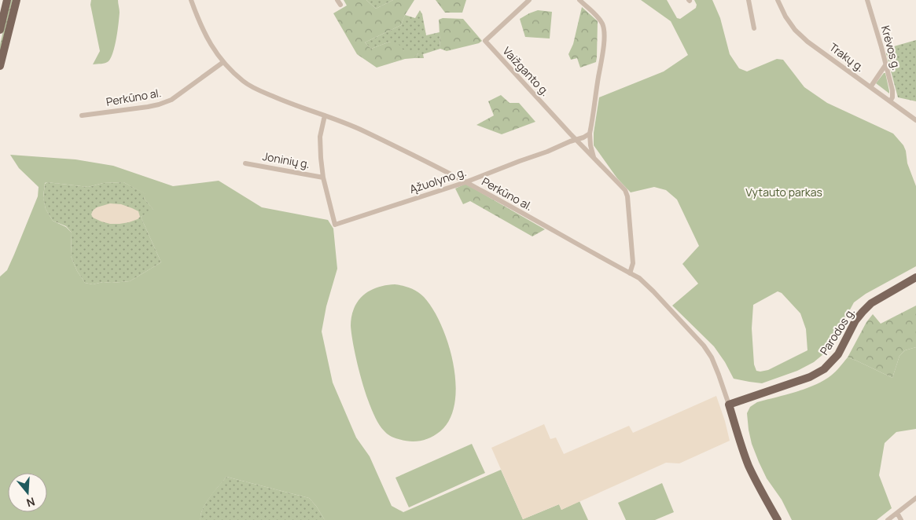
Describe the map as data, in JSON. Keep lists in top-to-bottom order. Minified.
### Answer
{"streets":{"main road":["Parodos g."],"street":["Krėvos g.","Trakų g.","Vaižganto g.","Perkūno al.","Joninių g.","Ąžuolyno g."]},"crossings":[["Krėvos g.","Trakų g."],["Vaižganto g.","Perkūno al."],["Vaižganto g.","Ąžuolyno g."],["Perkūno al.","Ąžuolyno g."],["Perkūno al.","Parodos g."],["Joninių g.","Ąžuolyno g."]],"parks":["Vytauto parkas"],"north":"bottom"}
